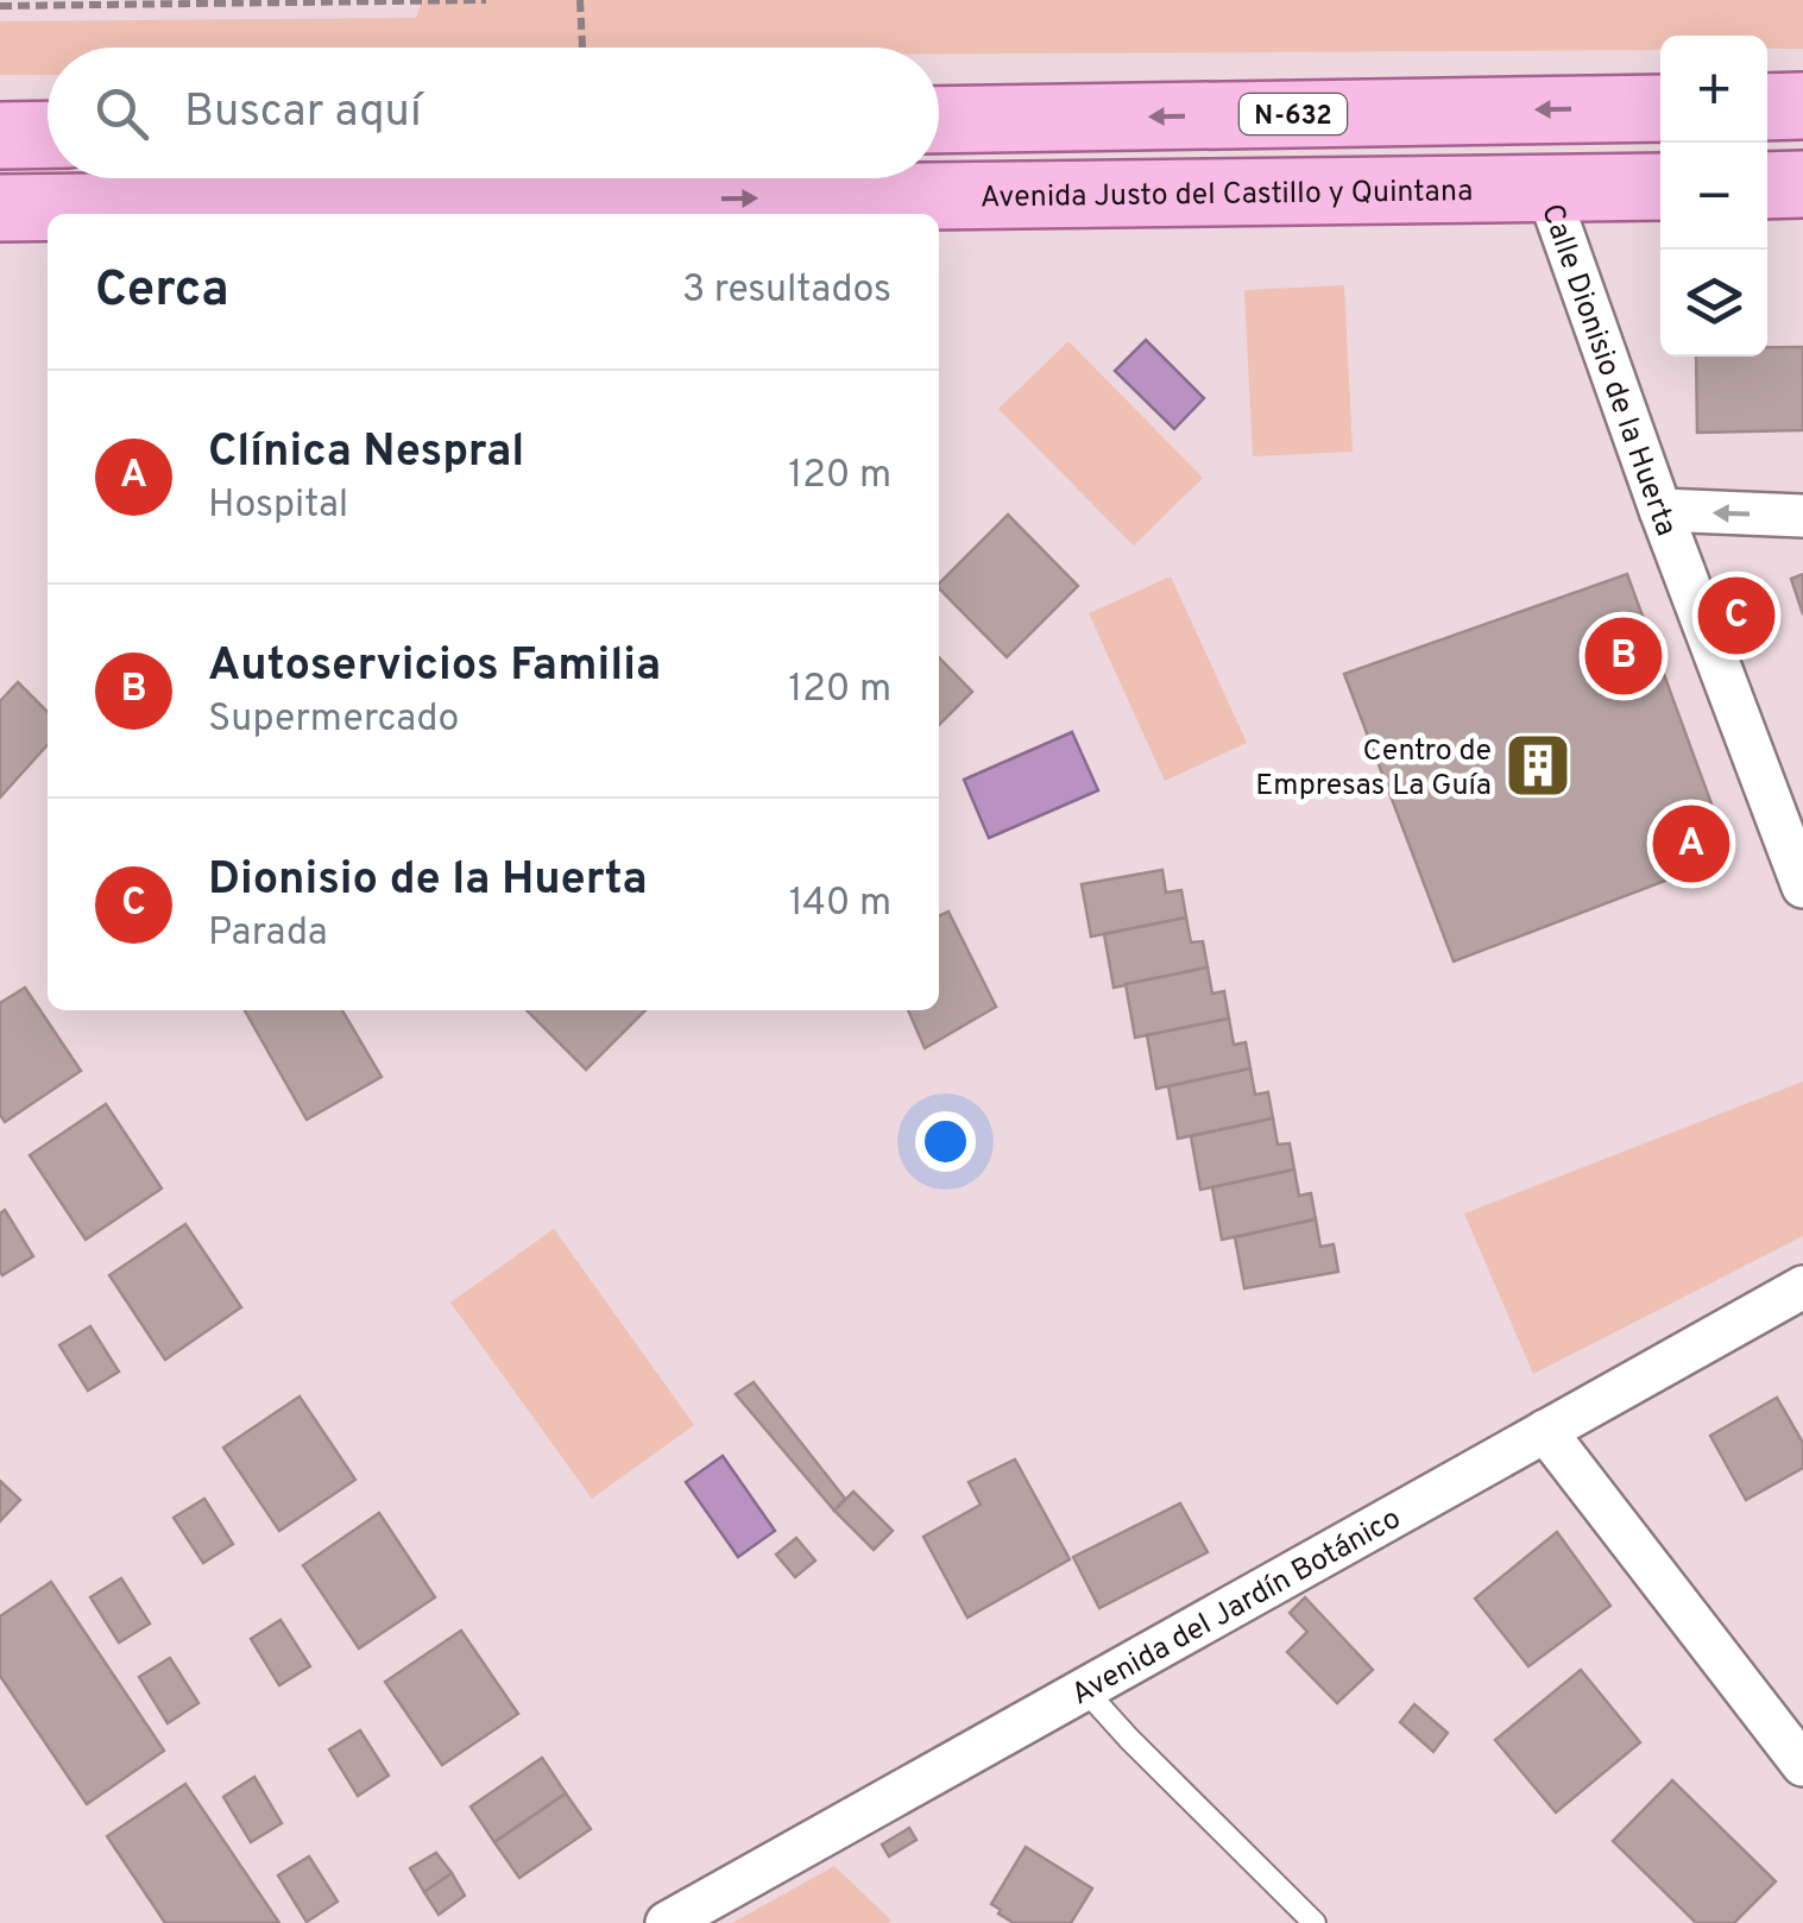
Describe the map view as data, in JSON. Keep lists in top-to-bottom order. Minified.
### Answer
{"streets":{"main road":["N-632","Avenida Justo del Castillo y Quintana"],"street":["Calle Dionisio de la Huerta","Avenida del Jardín Botánico"]},"crossings":[["Avenida Justo del Castillo y Quintana","Calle Dionisio de la Huerta"]],"places":{"building":["Centro de Empresas La Guía"]},"page":{"map_buttons":["+","−"],"search":"Buscar aquí","heading":["Cerca","3 resultados"],"list":[{"mark":"A","name":"Clínica Nespral","note":"Hospital","value":"120 m"},{"mark":"B","name":"Autoservicios Familia","note":"Supermercado","value":"120 m"},{"mark":"C","name":"Dionisio de la Huerta","note":"Parada","value":"140 m"}],"pins":["C","B","A"]}}
